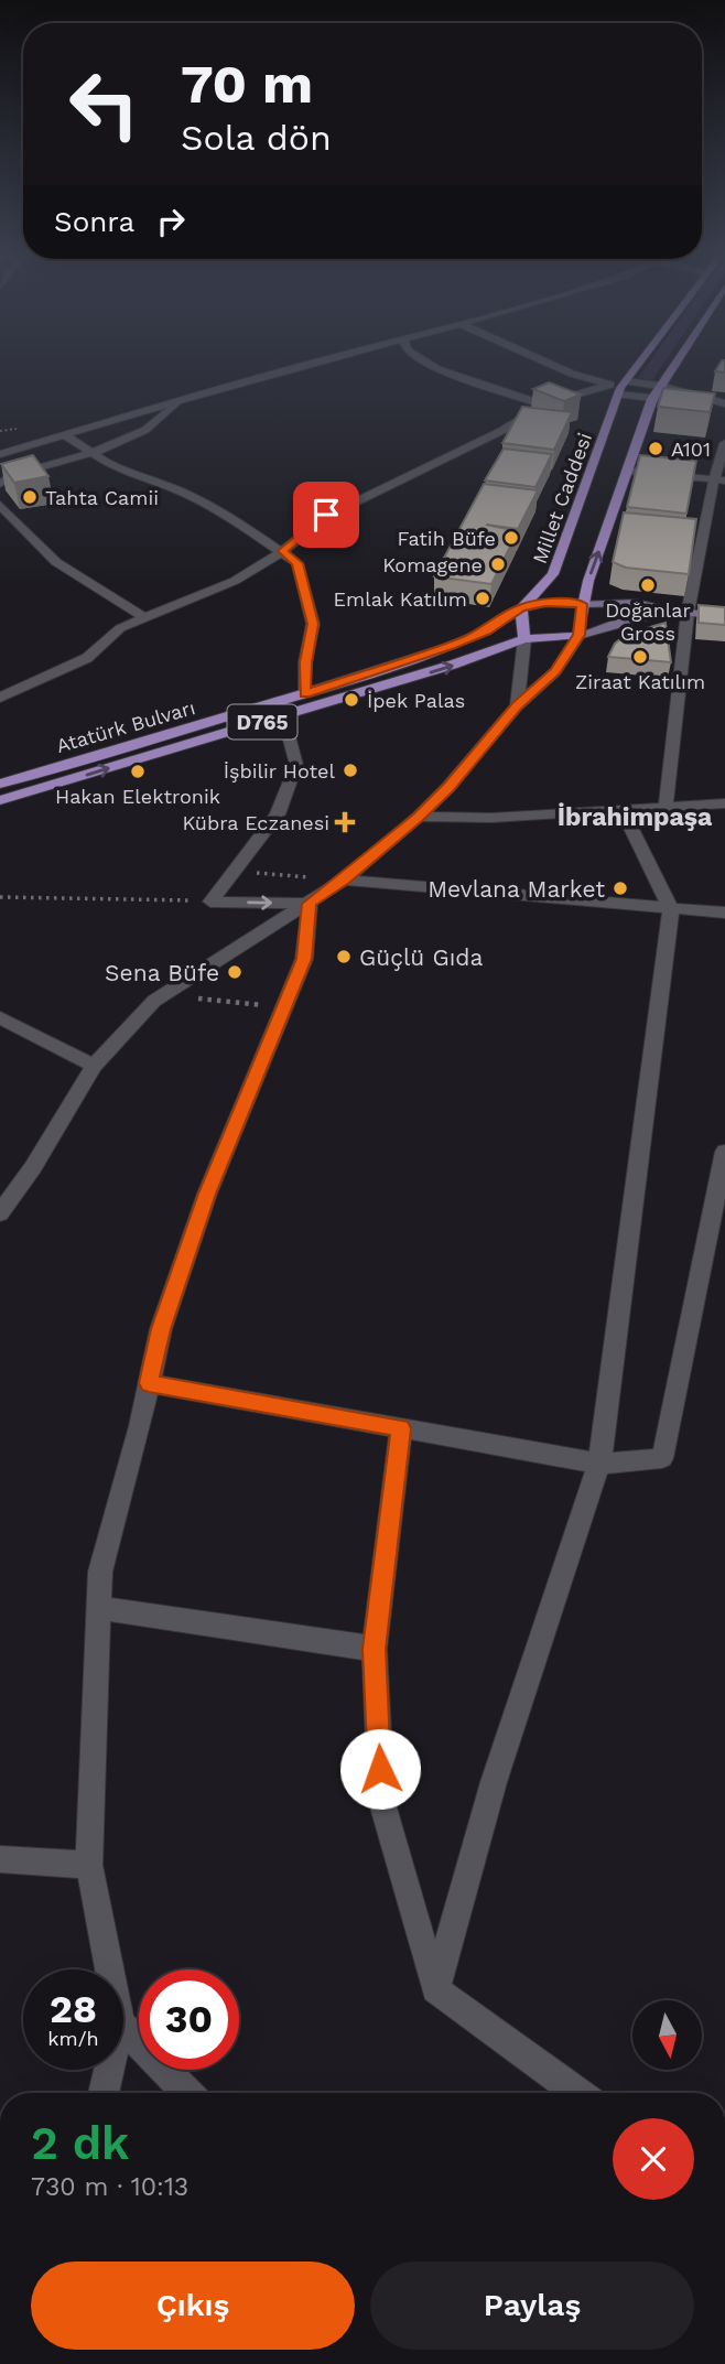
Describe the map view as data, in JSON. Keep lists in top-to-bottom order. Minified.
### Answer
{"streets":{"main road":["Millet Caddesi","D765","Atatürk Bulvarı"]},"crossings":[["Millet Caddesi","Atatürk Bulvarı"]],"districts":["İbrahimpaşa"],"places":{"other":["A101","Tahta Camii","Fatih Büfe","Komagene","Doğanlar Gross","Emlak Katılım","Ziraat Katılım","İpek Palas","İşbilir Hotel","Hakan Elektronik","Mevlana Market","Güçlü Gıda","Sena Büfe"],"health":["Kübra Eczanesi"]},"north":"bottom","page":{"turn":["70 m","Sola dön"],"then":"Sonra","speed":"28 km/h","limit":"30","heading":["2 dk","730 m · 10:13"],"buttons":["Çıkış","Paylaş"]}}
